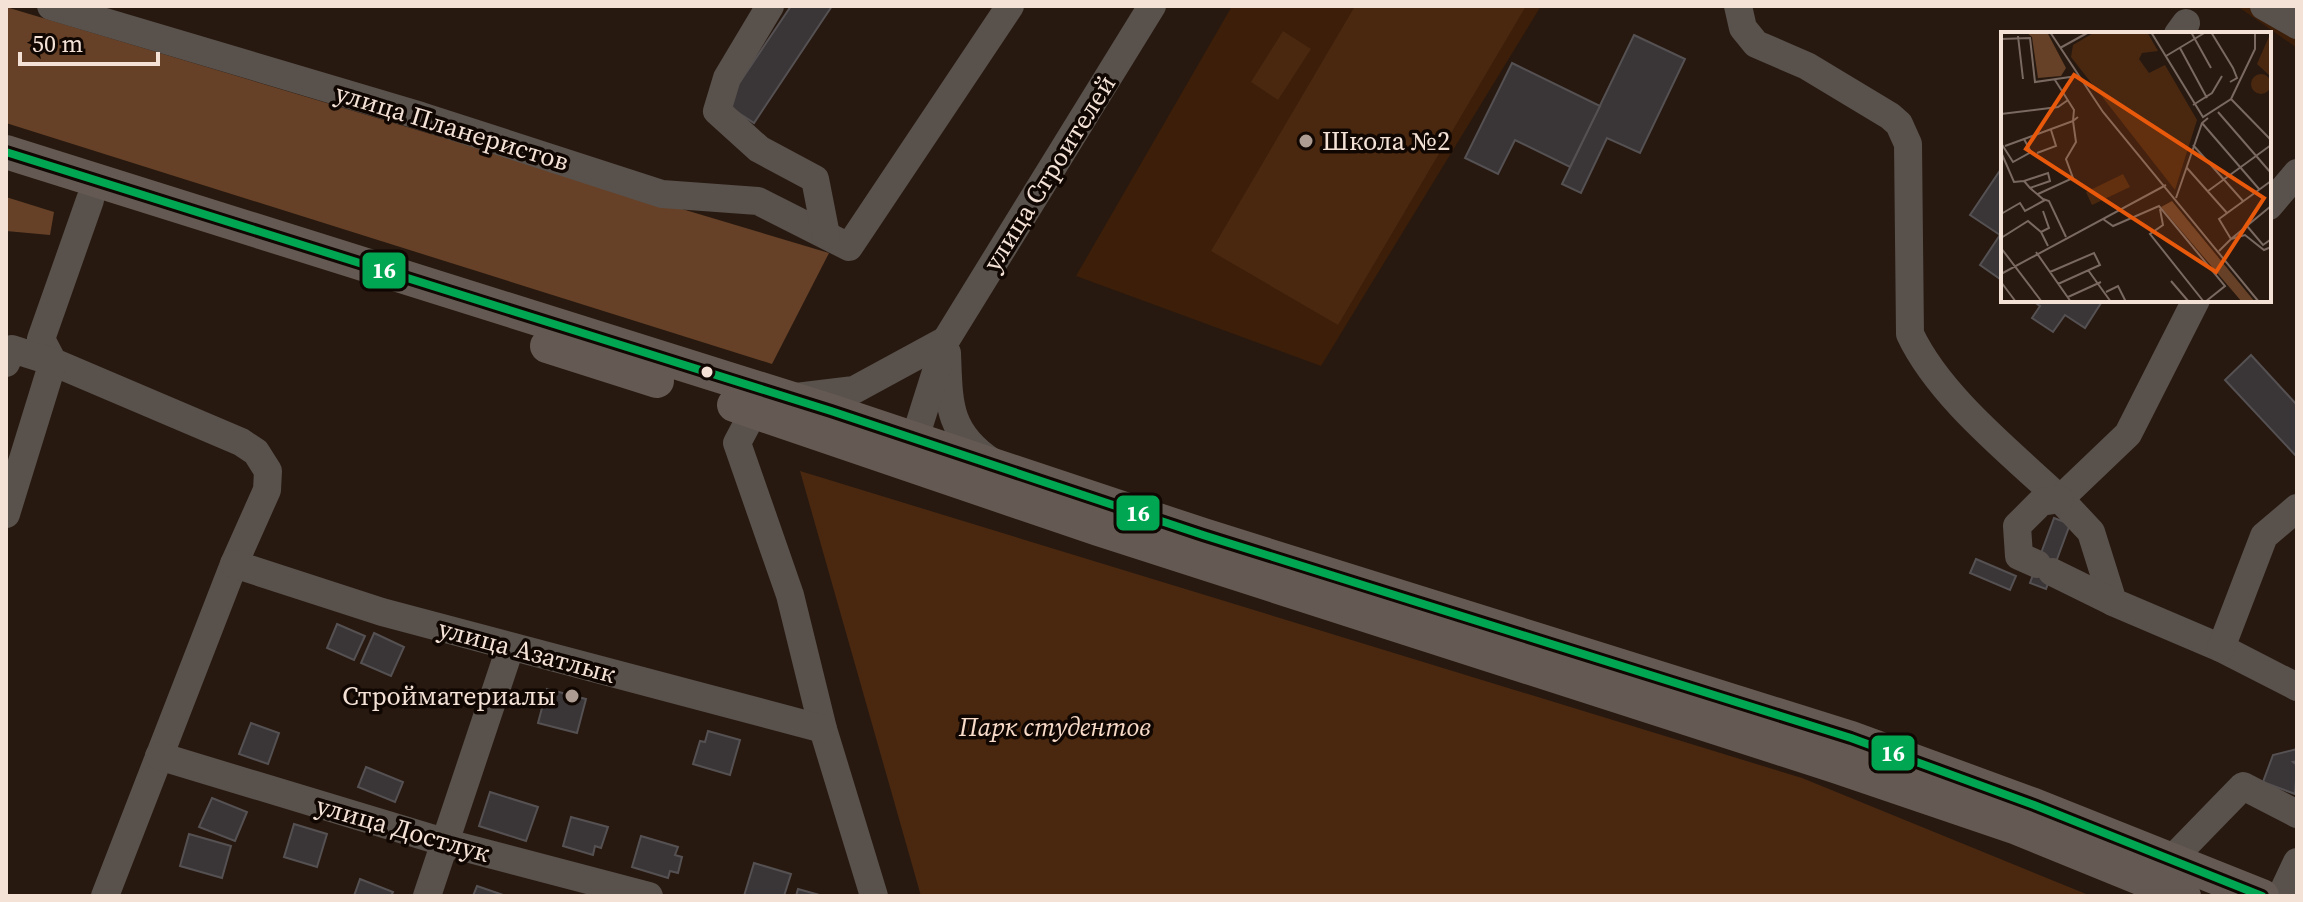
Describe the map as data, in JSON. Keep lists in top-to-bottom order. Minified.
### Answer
{"streets":{"street":["улица Планеристов","улица Строителей","улица Азатлык","улица Достлук"]},"parks":["Парк студентов"],"places":["Школа №2","Стройматериалы"],"lines":["transit line 16"],"scale_bar":"50 m"}
